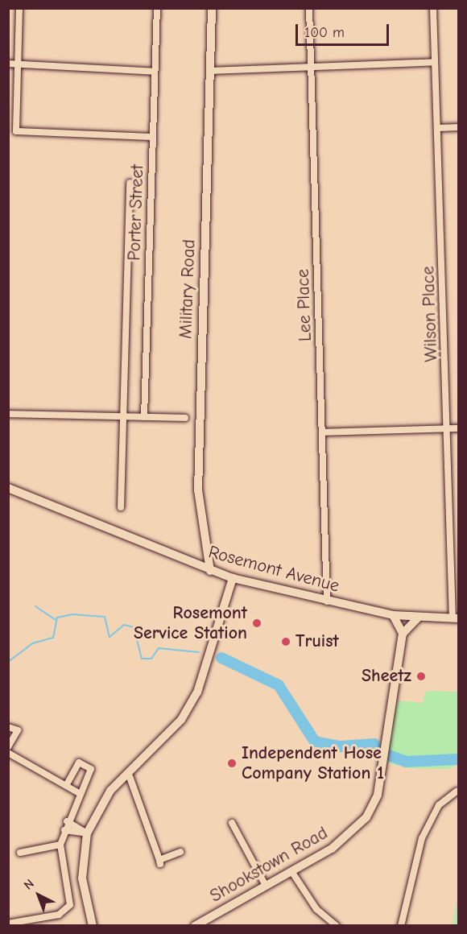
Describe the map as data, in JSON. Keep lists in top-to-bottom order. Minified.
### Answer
{"streets":{"street":["Porter Street","Military Road","Lee Place","Wilson Place","Rosemont Avenue","Shookstown Road"]},"crossings":[["Military Road","Rosemont Avenue"],["Lee Place","Rosemont Avenue"],["Wilson Place","Rosemont Avenue"]],"places":["Rosemont Service Station","Truist","Sheetz","Independent Hose Company Station 1"],"scale_bar":"100 m","north":"top left"}
